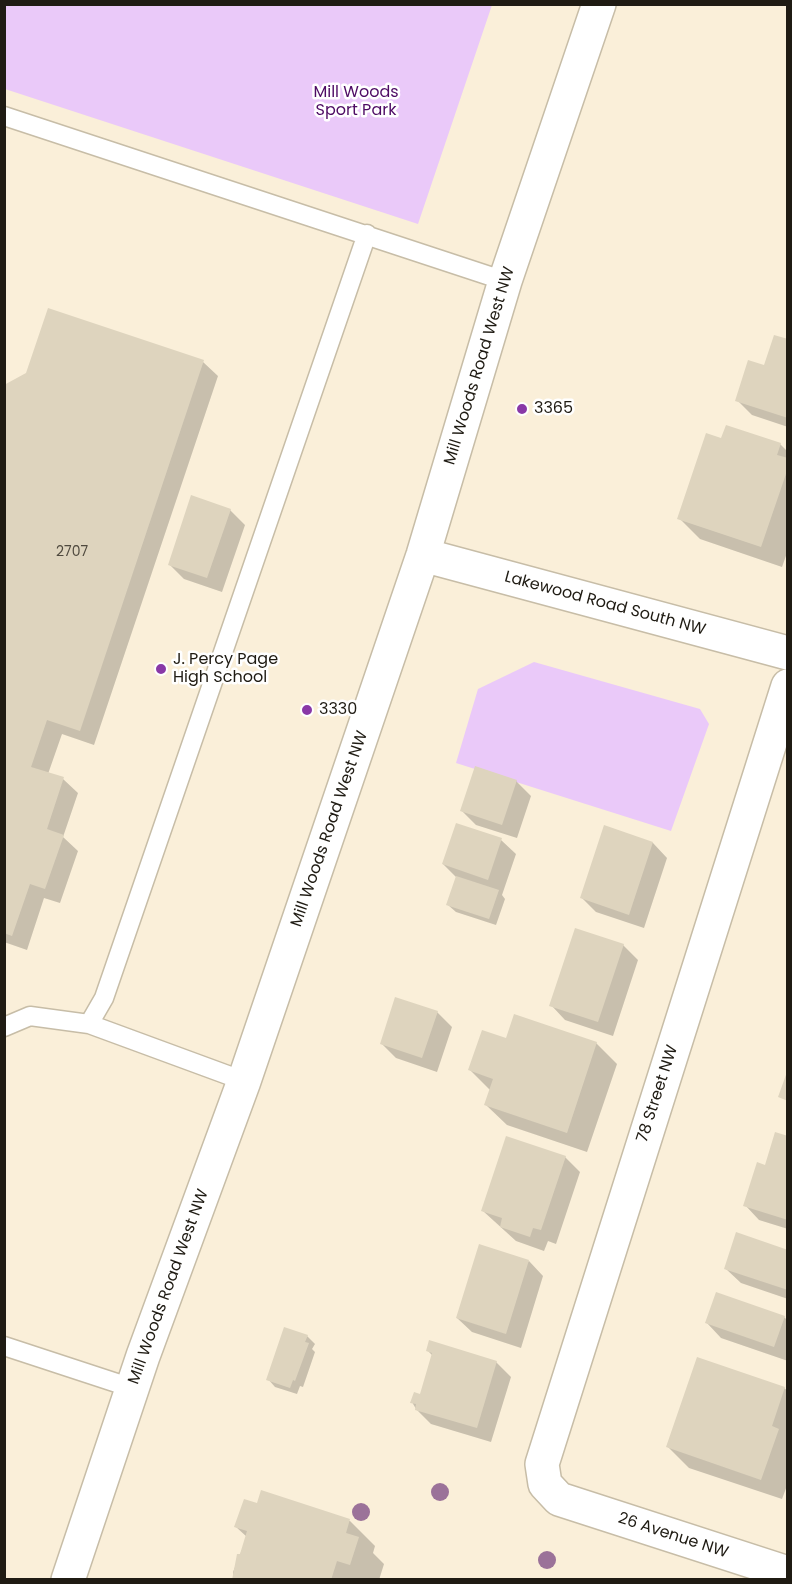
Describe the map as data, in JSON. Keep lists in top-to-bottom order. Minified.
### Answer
{"streets":{"street":["Mill Woods Road West NW","Lakewood Road South NW","78 Street NW","26 Avenue NW"]},"crossings":[["Mill Woods Road West NW","Lakewood Road South NW"],["78 Street NW","26 Avenue NW"]],"parks":["Mill Woods Sport Park"],"places":["3365","J. Percy Page High School","3330"],"house_numbers":["2707"]}
